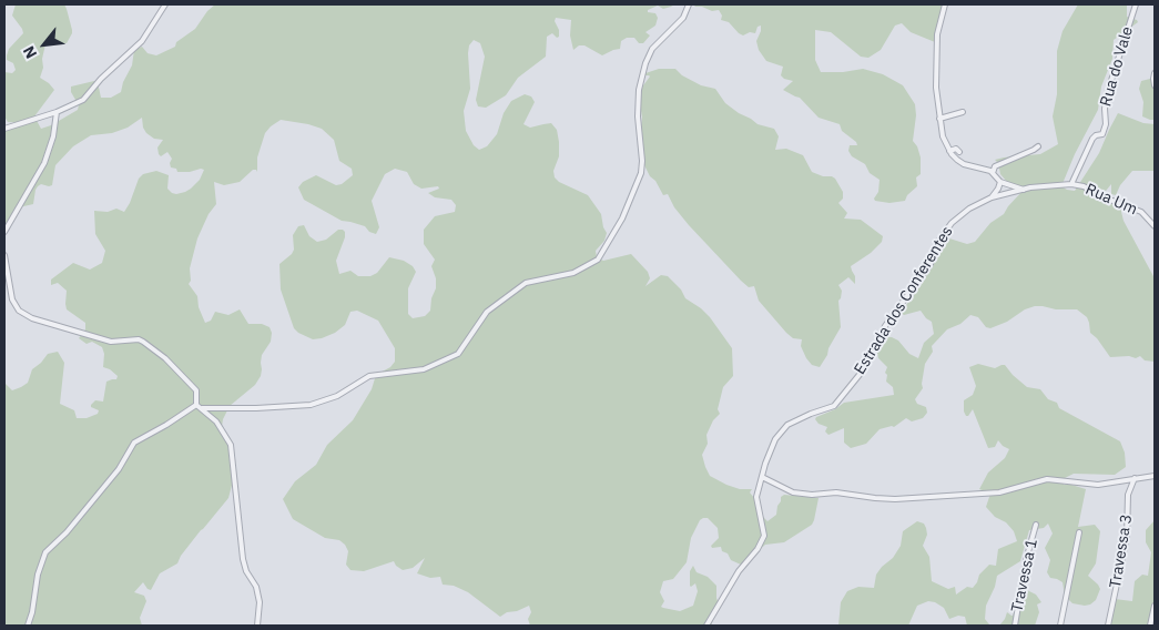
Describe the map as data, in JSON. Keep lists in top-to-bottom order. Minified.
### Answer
{"streets":{"street":["Rua do Vale","Rua Um","Estrada dos Conferentes","Travessa 3","Travessa 1"]},"crossings":[["Rua do Vale","Rua Um"],["Rua Um","Estrada dos Conferentes"]],"north":"bottom left"}
